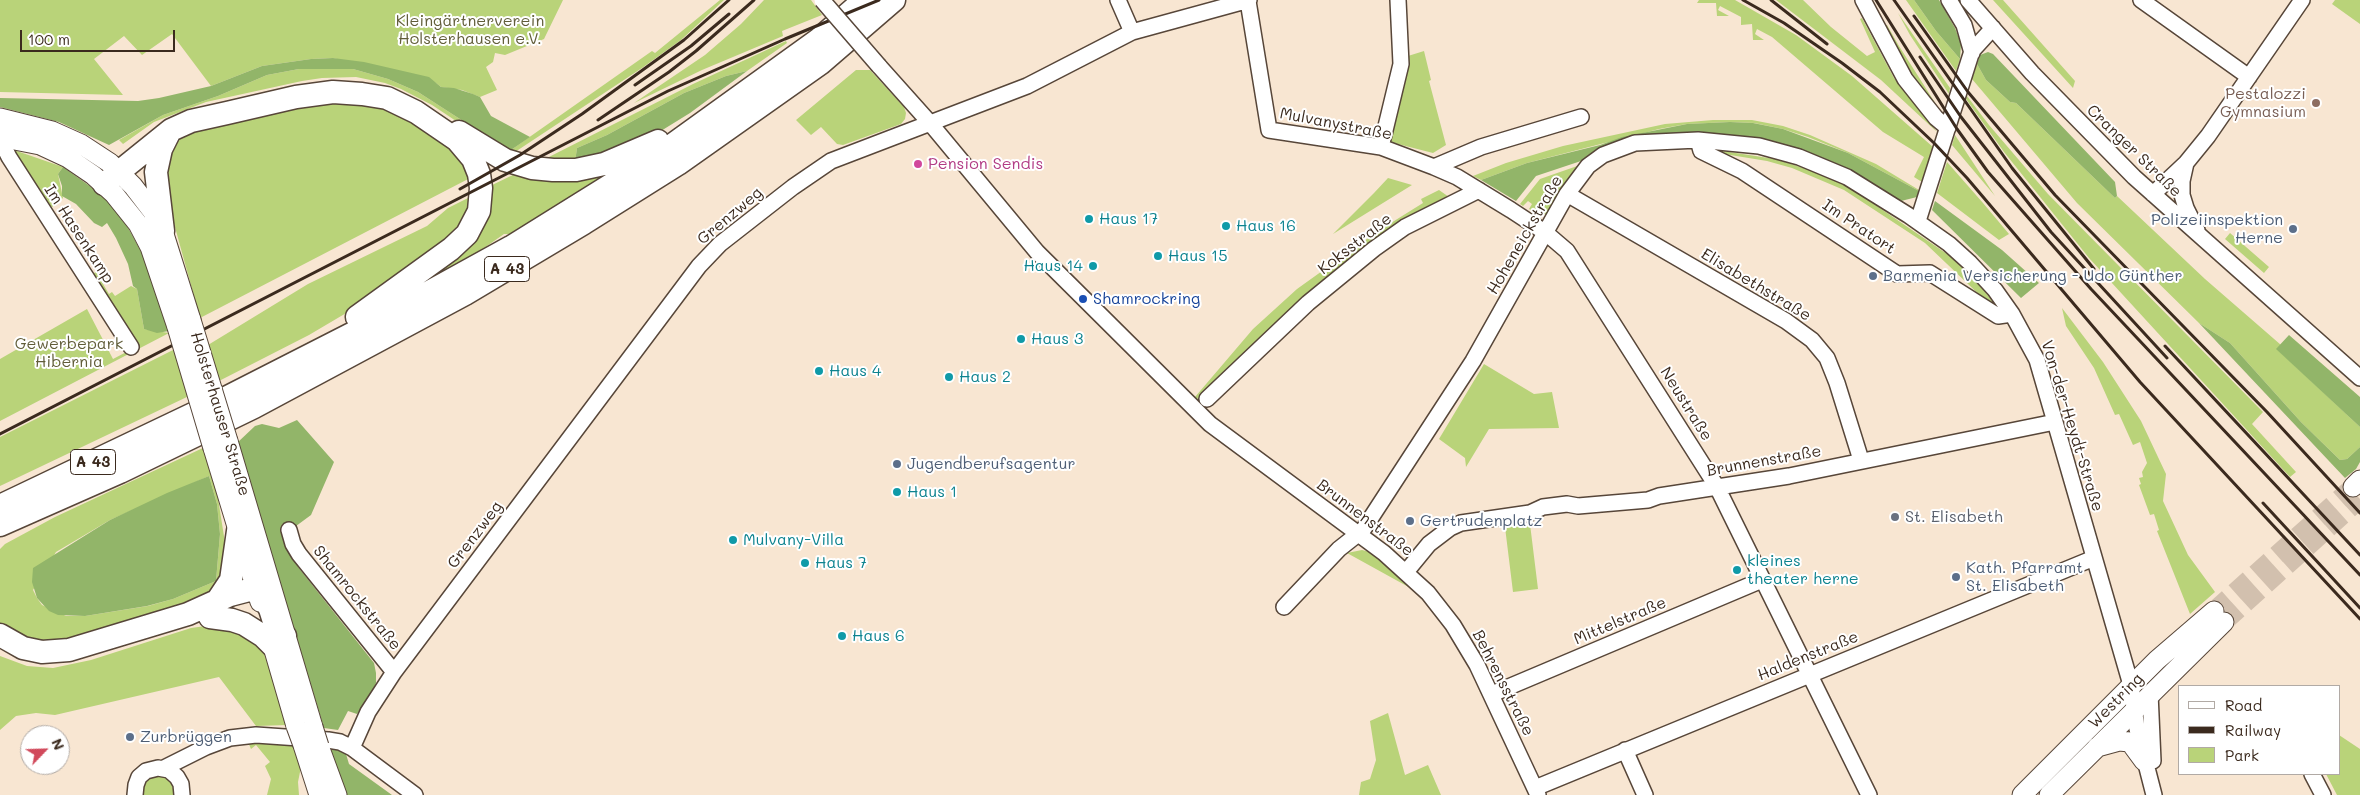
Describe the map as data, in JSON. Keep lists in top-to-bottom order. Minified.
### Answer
{"streets":{"highway":["A 43"],"main road":["Holsterhauser Straße","Westring"],"street":["Mulvanystraße","Cranger Straße","Grenzweg","Im Pratort","Im Hasenkamp","Hoheneickstraße","Koksstraße","Elisabethstraße","Neustraße","Von-der-Heydt-Straße","Brunnenstraße","Shamrockstraße","Mittelstraße","Haldenstraße","Behrensstraße"]},"crossings":[["Mulvanystraße","Grenzweg"],["Mulvanystraße","Koksstraße"],["Grenzweg","Brunnenstraße"],["Grenzweg","Shamrockstraße"],["Im Pratort","Hoheneickstraße"],["Im Pratort","Von-der-Heydt-Straße"],["Im Hasenkamp","Holsterhauser Straße"],["Hoheneickstraße","Elisabethstraße"],["Hoheneickstraße","Neustraße"],["Hoheneickstraße","Von-der-Heydt-Straße"],["Hoheneickstraße","Brunnenstraße"],["Elisabethstraße","Brunnenstraße"],["Neustraße","Brunnenstraße"],["Neustraße","Mittelstraße"],["Neustraße","Haldenstraße"],["Von-der-Heydt-Straße","Brunnenstraße"],["Von-der-Heydt-Straße","Haldenstraße"],["Von-der-Heydt-Straße","Westring"],["Brunnenstraße","Behrensstraße"],["Mittelstraße","Behrensstraße"],["Haldenstraße","Behrensstraße"]],"parks":["Kleingärtnerverein Holsterhausen e.V.","Gewerbepark Hibernia"],"places":["Pestalozzi Gymnasium","Pension Sendis","Haus 17","Haus 16","Polizeiinspektion Herne","Haus 15","Haus 14","Barmenia Versicherung - Udo Günther","Shamrockring","Haus 3","Haus 4","Haus 2","Jugendberufsagentur","Haus 1","St. Elisabeth","Gertrudenplatz","Mulvany-Villa","Haus 7","kleines theater herne","Kath. Pfarramt St. Elisabeth","Haus 6","Zurbrüggen"],"legend":["Road","Railway","Park"],"scale_bar":"100 m","north":"top right"}
